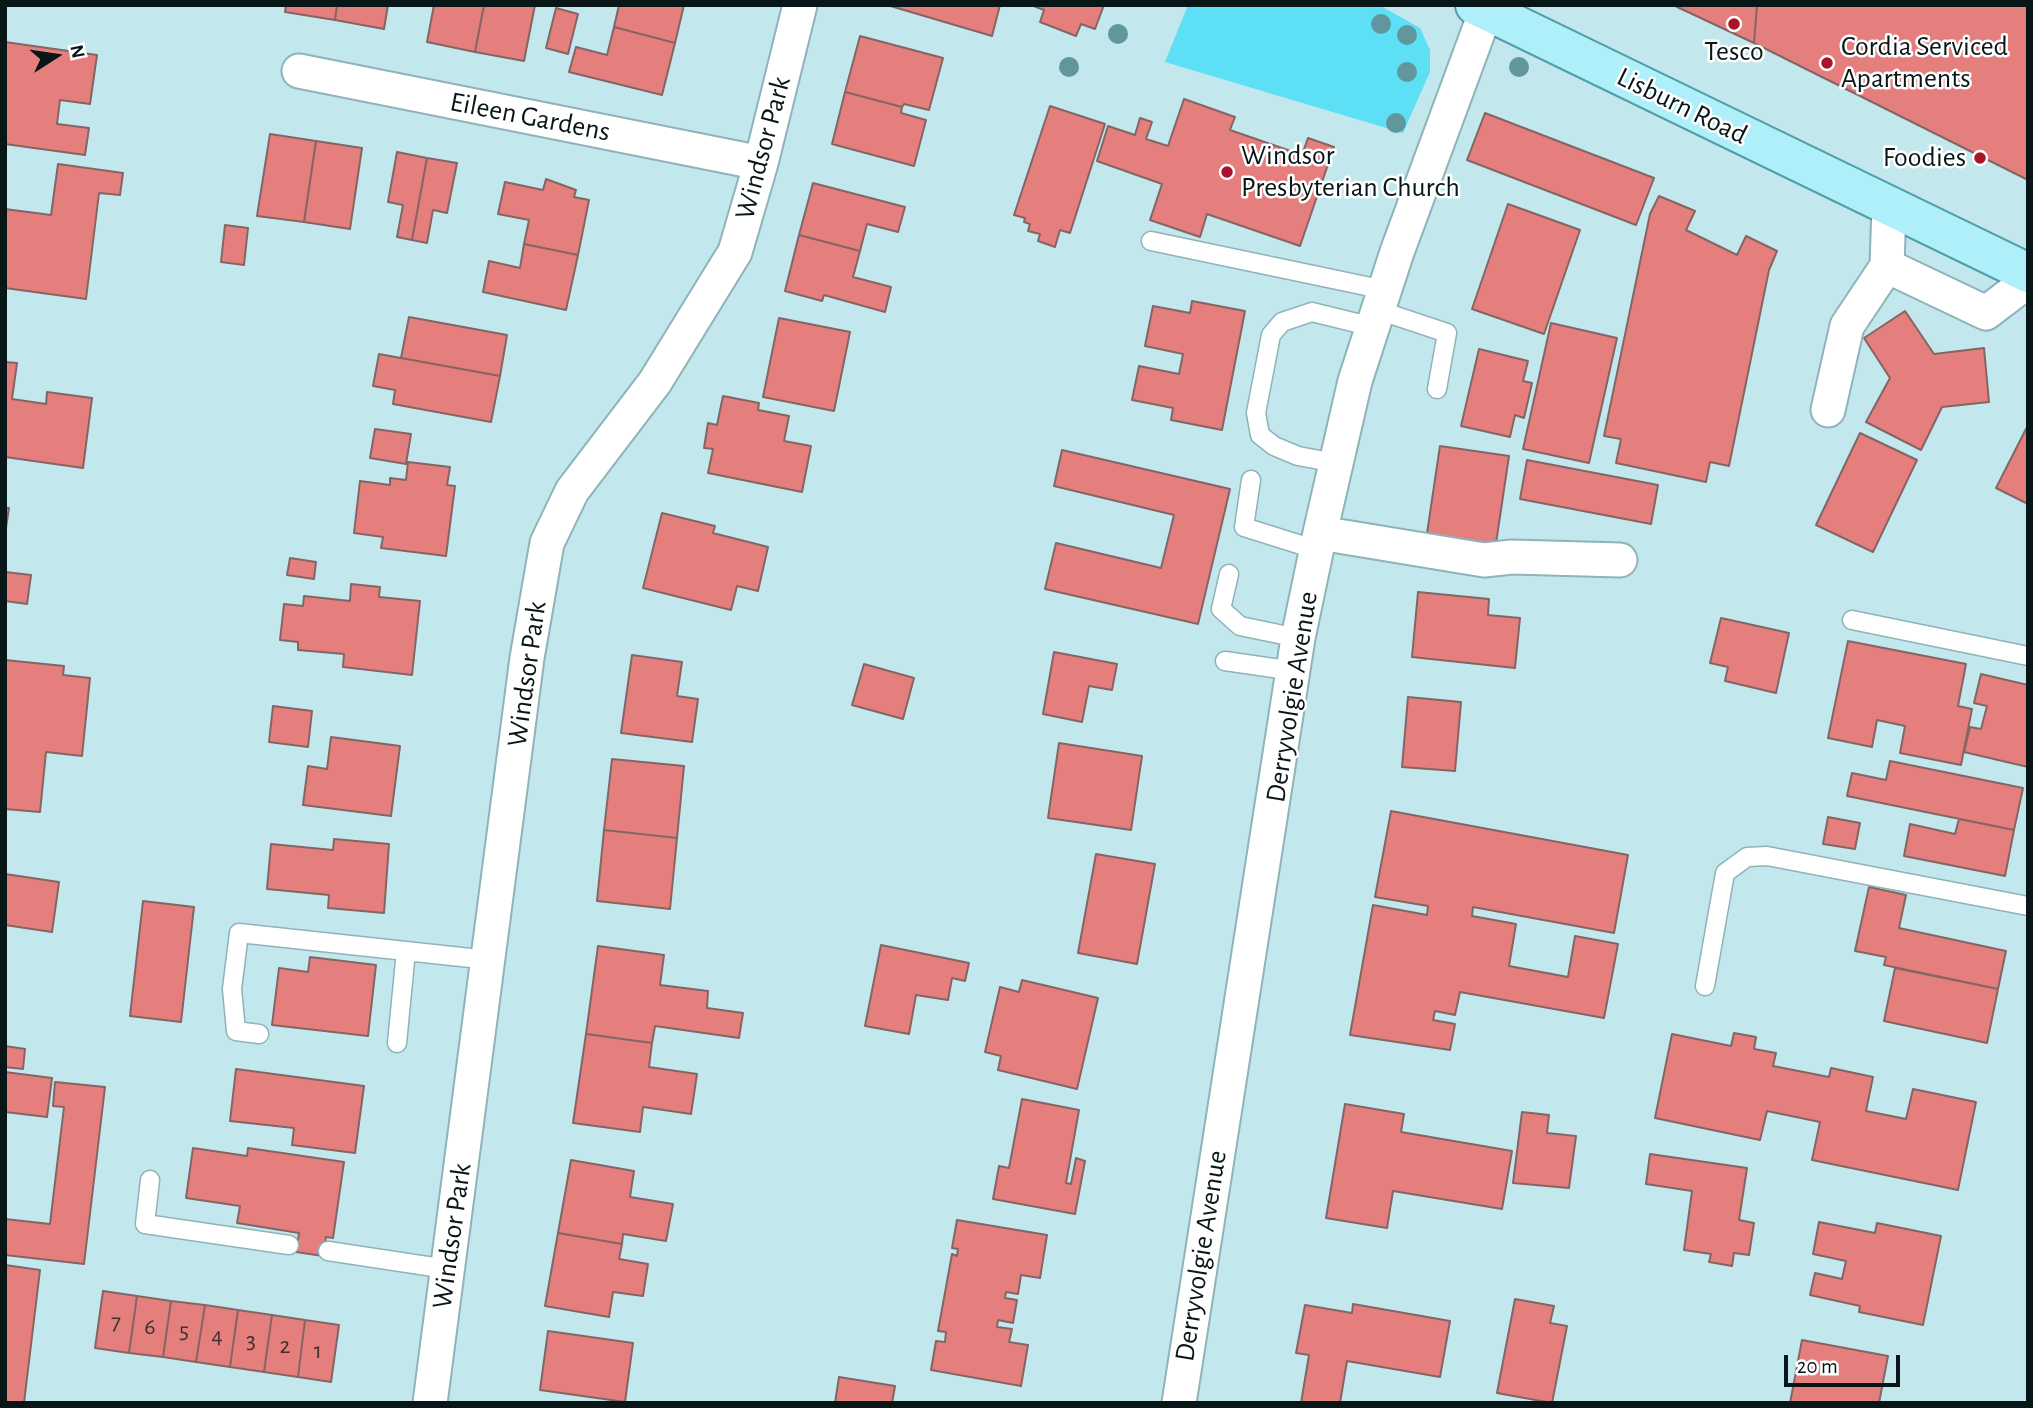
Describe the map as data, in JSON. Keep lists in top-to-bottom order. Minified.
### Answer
{"streets":{"main road":["Lisburn Road"],"street":["Eileen Gardens","Windsor Park","Derryvolgie Avenue"]},"crossings":[["Lisburn Road","Derryvolgie Avenue"],["Eileen Gardens","Windsor Park"]],"places":["Tesco","Cordia Serviced Apartments","Foodies","Windsor Presbyterian Church"],"house_numbers":["7","6","5","4","3","2","1"],"scale_bar":"20 m","north":"right"}
